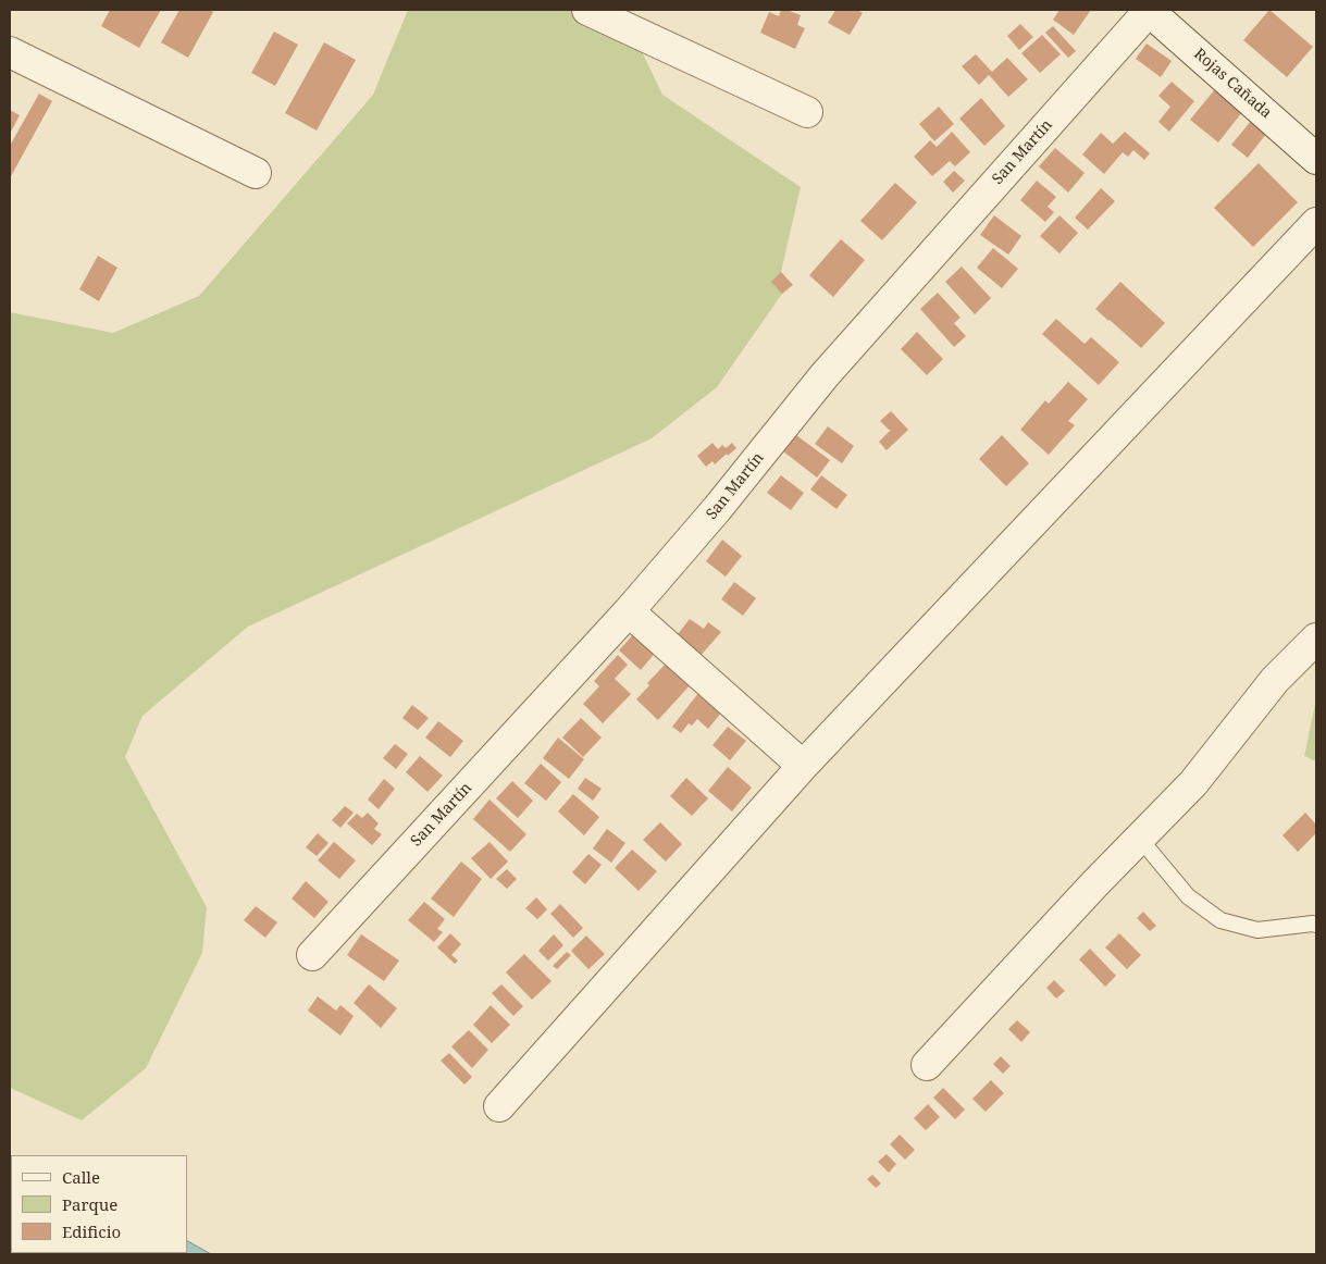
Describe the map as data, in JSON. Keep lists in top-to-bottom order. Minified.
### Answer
{"streets":{"street":["Rojas Cañada","San Martín"]},"crossings":[["Rojas Cañada","San Martín"]],"legend":["Calle","Parque","Edificio"]}
